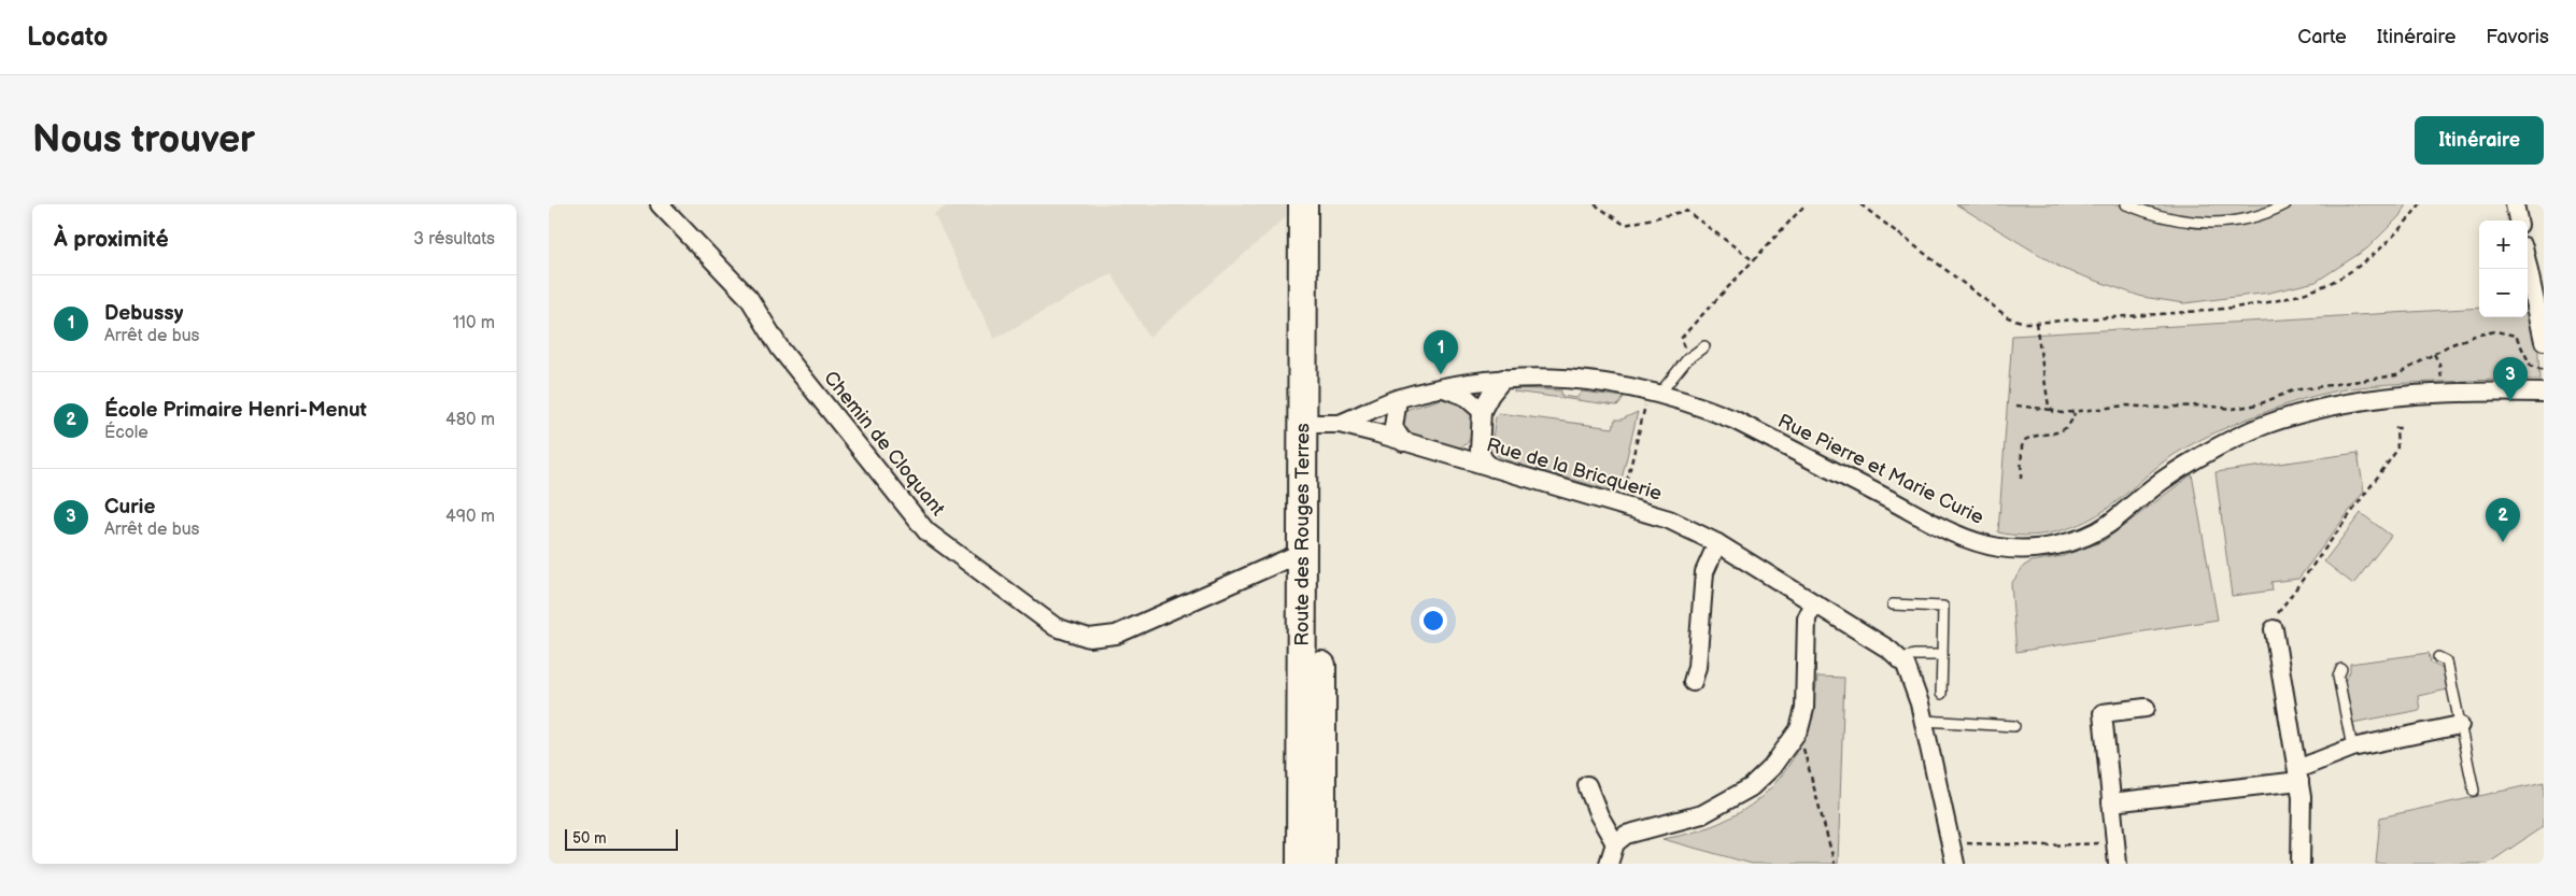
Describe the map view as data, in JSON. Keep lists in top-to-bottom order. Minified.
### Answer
{"streets":{"main road":["Route des Rouges Terres"],"street":["Chemin de Cloquant","Rue de la Bricquerie","Rue Pierre et Marie Curie"]},"crossings":[["Chemin de Cloquant","Route des Rouges Terres"],["Rue de la Bricquerie","Rue Pierre et Marie Curie"],["Rue de la Bricquerie","Route des Rouges Terres"],["Rue Pierre et Marie Curie","Route des Rouges Terres"]],"scale_bar":"50 m","page":{"header":"Locato","nav":["Carte","Itinéraire","Favoris"],"buttons":"Itinéraire","title":"Nous trouver","heading":["À proximité","3 résultats"],"map_buttons":["+","−"],"list":[{"mark":"1","name":"Debussy","note":"Arrêt de bus","value":"110 m"},{"mark":"2","name":"École Primaire Henri-Menut","note":"École","value":"480 m"},{"mark":"3","name":"Curie","note":"Arrêt de bus","value":"490 m"}],"pins":["1","3","2"],"scale":"50 m"}}
